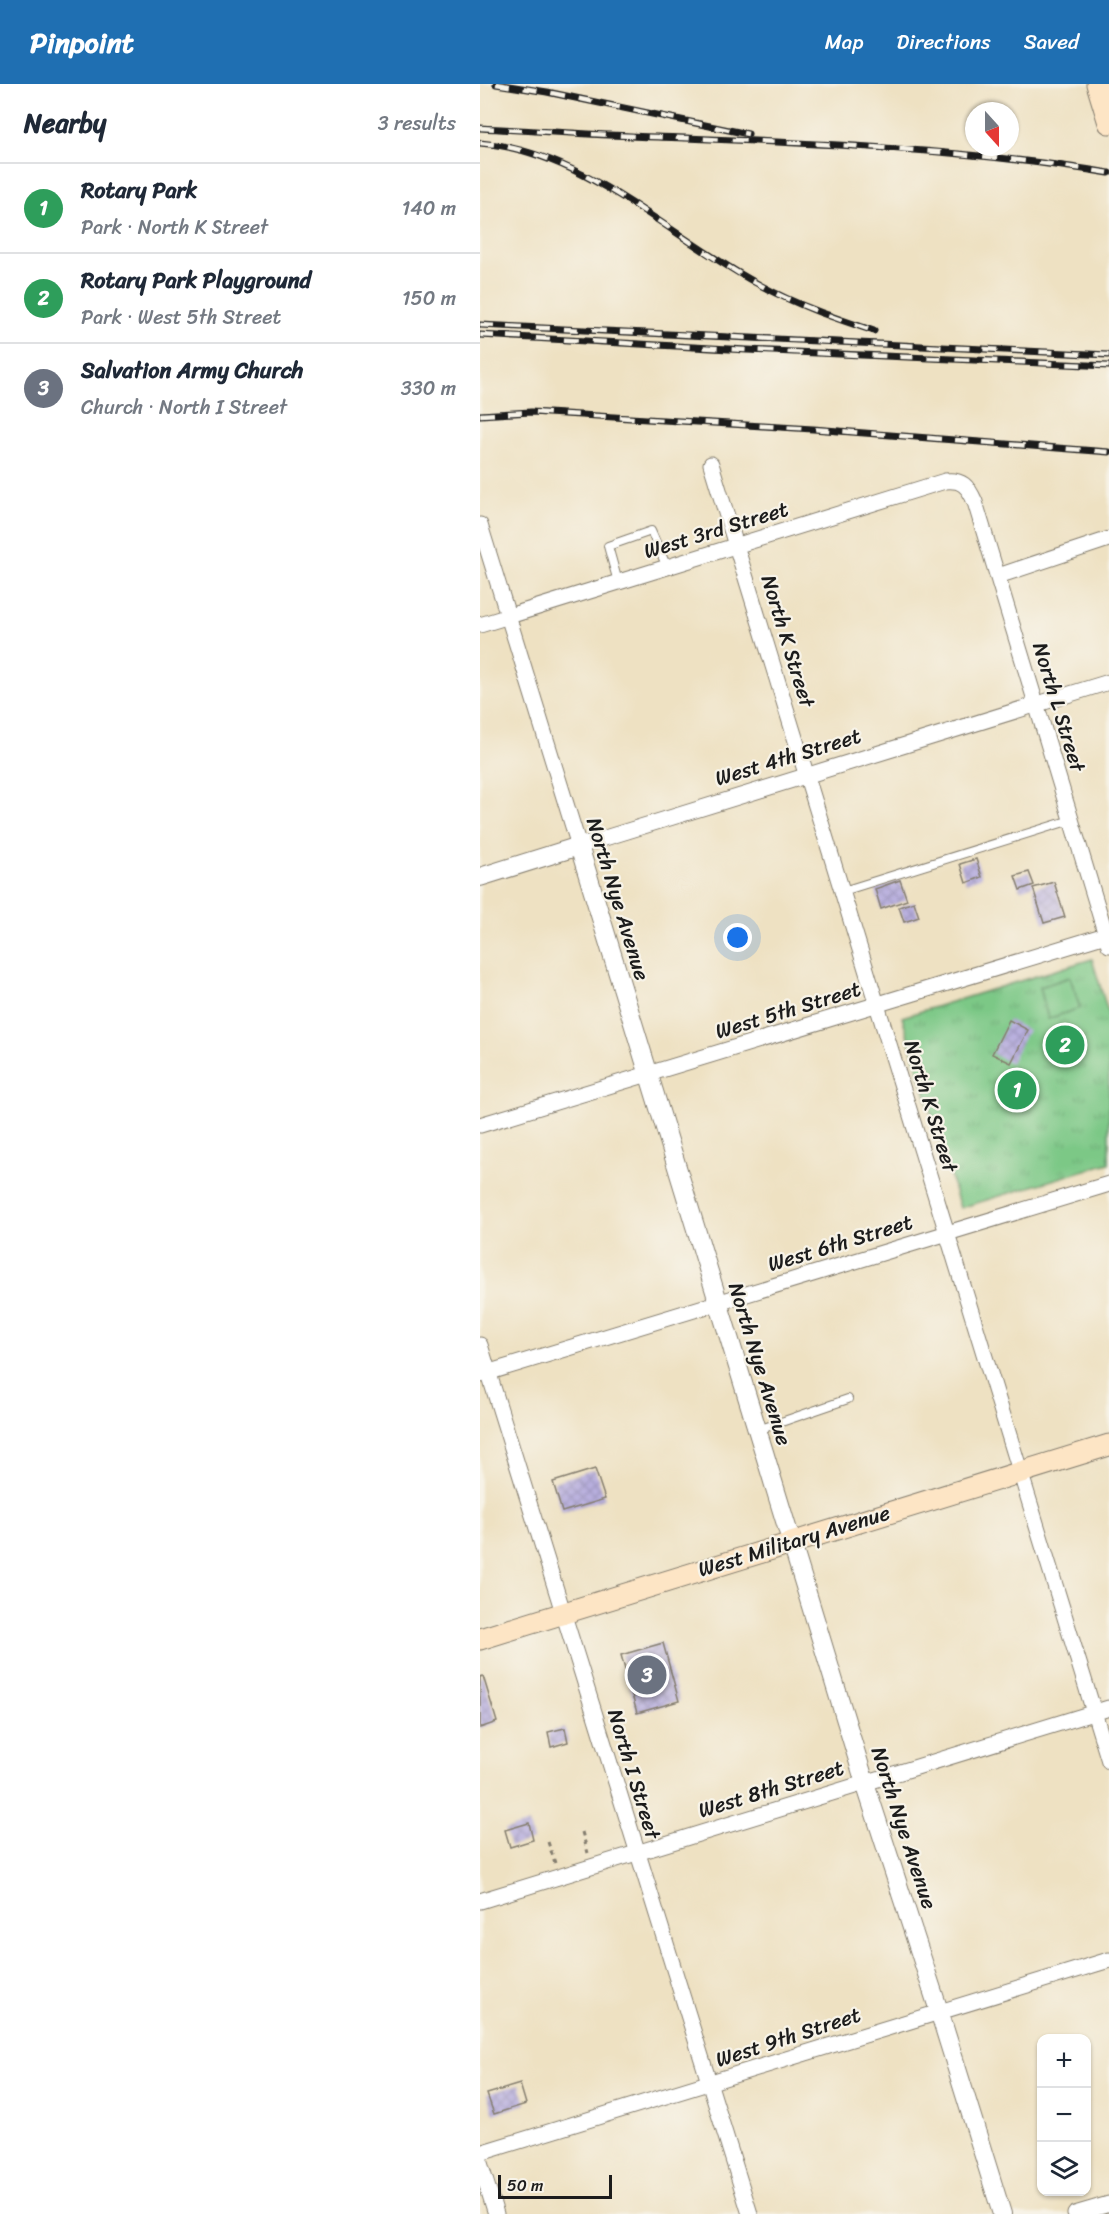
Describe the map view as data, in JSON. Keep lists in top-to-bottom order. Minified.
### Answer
{"streets":{"main road":["West Military Avenue"],"street":["West 3rd Street","North K Street","North L Street","West 4th Street","North Nye Avenue","West 5th Street","West 6th Street","North I Street","West 8th Street","West 9th Street"]},"crossings":[["West 3rd Street","North K Street"],["West 3rd Street","North L Street"],["West 3rd Street","North Nye Avenue"],["North K Street","West 4th Street"],["North K Street","West 5th Street"],["North K Street","West 6th Street"],["North K Street","West Military Avenue"],["North K Street","West 8th Street"],["North L Street","West 4th Street"],["North L Street","West 5th Street"],["West 4th Street","North Nye Avenue"],["North Nye Avenue","West 5th Street"],["North Nye Avenue","West 6th Street"],["North Nye Avenue","West Military Avenue"],["North Nye Avenue","West 8th Street"],["North Nye Avenue","West 9th Street"],["West 6th Street","North I Street"],["West Military Avenue","North I Street"],["North I Street","West 8th Street"],["North I Street","West 9th Street"]],"scale_bar":"50 m","north":"bottom","page":{"header":"Pinpoint","nav":["Map","Directions","Saved"],"heading":["Nearby","3 results"],"list":[{"mark":"1","name":"Rotary Park","note":"Park · North K Street","value":"140 m"},{"mark":"2","name":"Rotary Park Playground","note":"Park · West 5th Street","value":"150 m"},{"mark":"3","name":"Salvation Army Church","note":"Church · North I Street","value":"330 m"}],"pins":["2","1","3"],"map_buttons":["+","−"],"scale":"50 m"}}
